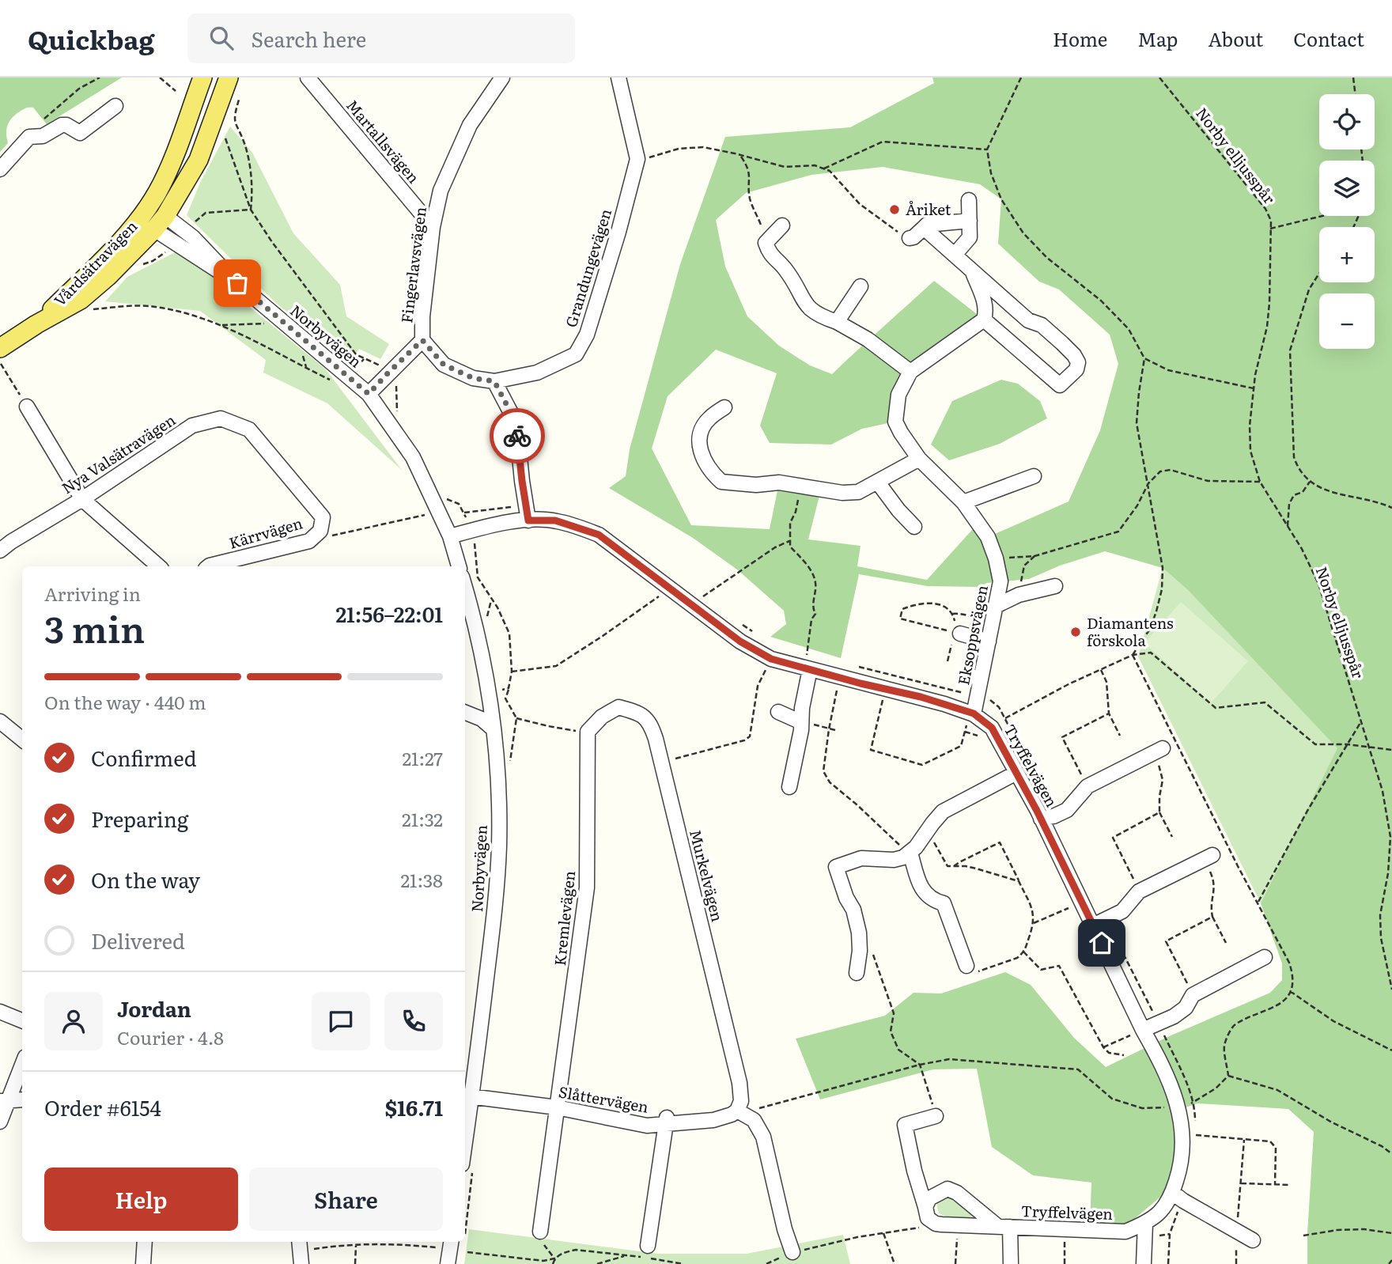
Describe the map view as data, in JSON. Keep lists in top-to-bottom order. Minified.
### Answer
{"streets":{"main road":["Vårdsätravägen"],"street":["Martallsvägen","Fingerlavsvägen","Grandungevägen","Norbyvägen","Nya Valsätravägen","Kärrvägen","Eksoppsvägen","Tryffelvägen","Murkelvägen","Kremlevägen","Slåttervägen"],"path":["Norby elljusspår"]},"crossings":[["Martallsvägen","Fingerlavsvägen"],["Vårdsätravägen","Norbyvägen"],["Fingerlavsvägen","Grandungevägen"],["Norbyvägen","Tryffelvägen"],["Norbyvägen","Slåttervägen"],["Nya Valsätravägen","Kärrvägen"],["Eksoppsvägen","Tryffelvägen"],["Murkelvägen","Kremlevägen"],["Murkelvägen","Slåttervägen"],["Kremlevägen","Slåttervägen"]],"places":["Åriket","Diamantens förskola"],"page":{"header":"Quickbag","search":"Search here","nav":["Home","Map","About","Contact"],"map_buttons":["+","−"],"heading":["3 min","Arriving in","21:56–22:01"],"panel":["Jordan","Courier · 4.8","Order #6154","$16.71"],"bar":"On the way · 440 m","list":[["Confirmed","21:27"],["Preparing","21:32"],["On the way","21:38"],"Delivered"],"buttons":["Help","Share"]}}
